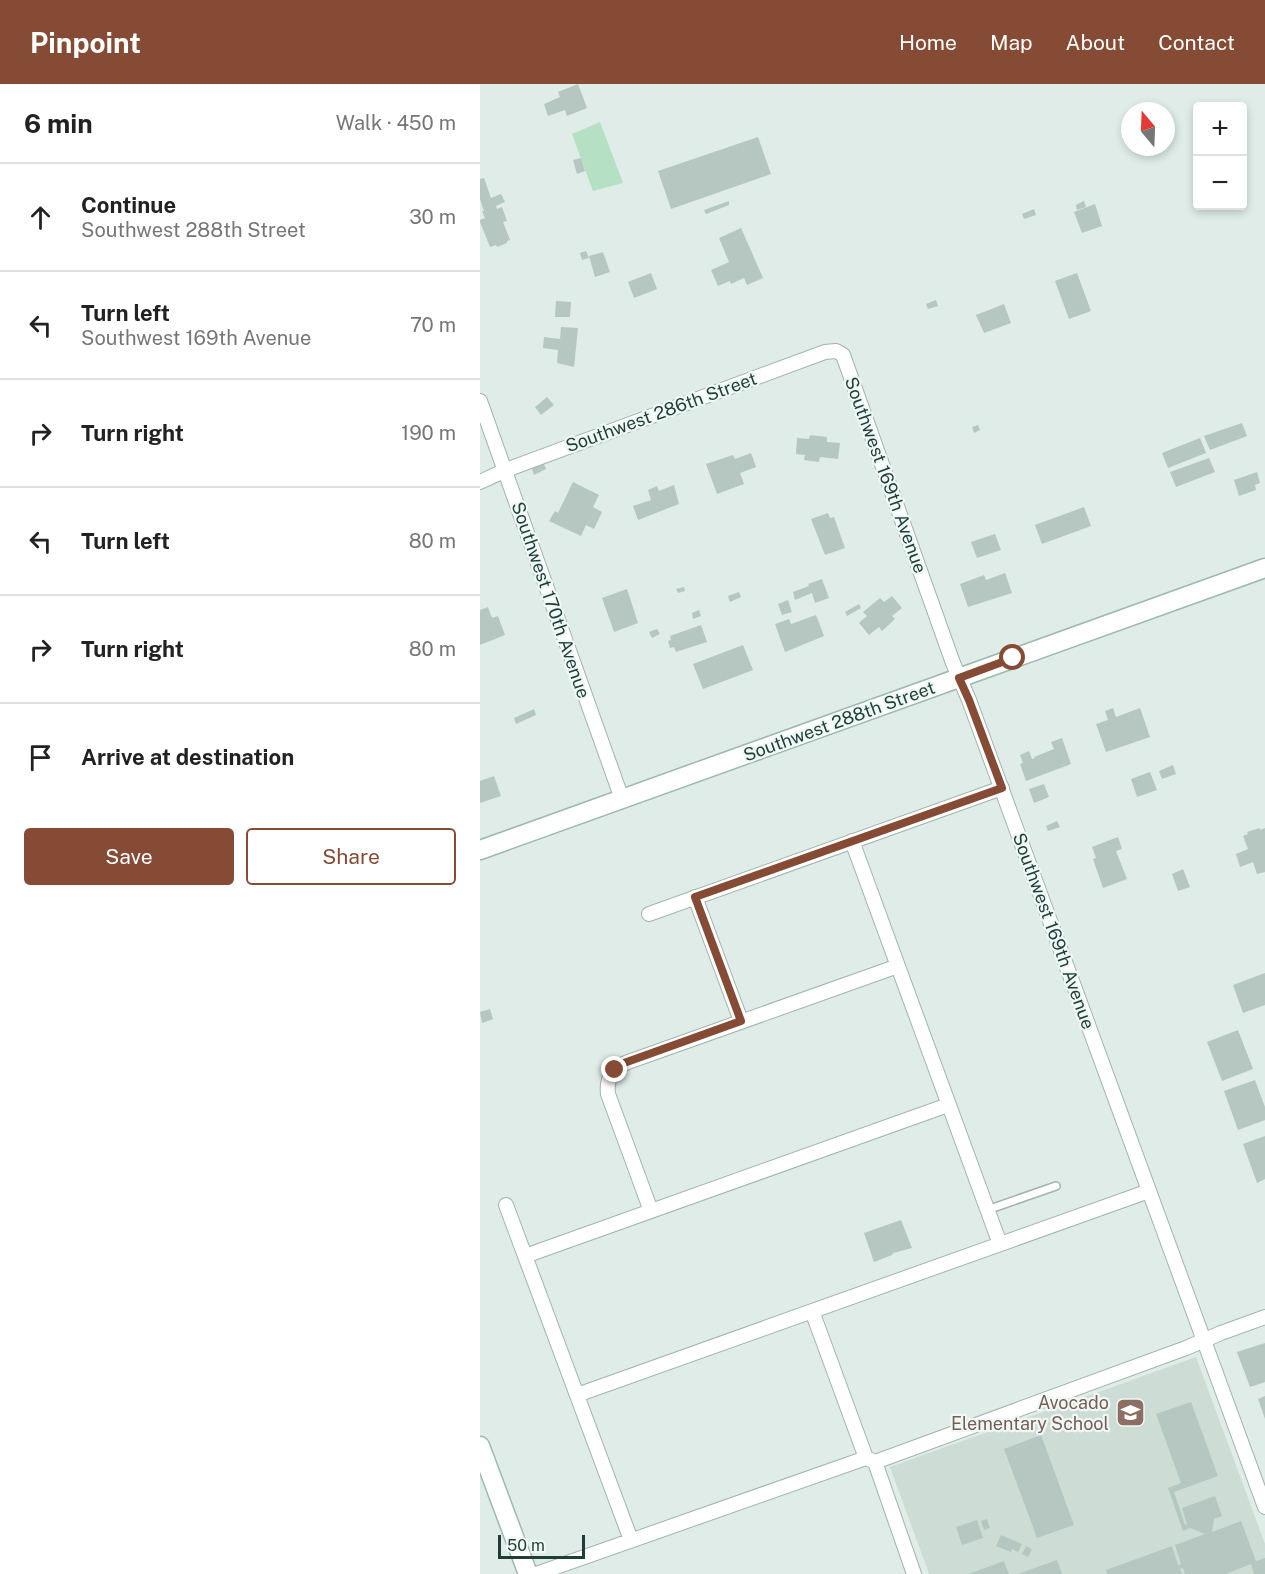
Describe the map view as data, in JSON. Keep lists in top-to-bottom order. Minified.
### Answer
{"streets":{"street":["Southwest 286th Street","Southwest 169th Avenue","Southwest 170th Avenue","Southwest 288th Street"]},"crossings":[["Southwest 286th Street","Southwest 169th Avenue"],["Southwest 286th Street","Southwest 170th Avenue"],["Southwest 169th Avenue","Southwest 288th Street"],["Southwest 170th Avenue","Southwest 288th Street"]],"places":{"school or university":["Avocado Elementary School"]},"scale_bar":"50 m","north":"top","page":{"header":"Pinpoint","nav":["Home","Map","About","Contact"],"heading":["6 min","Walk · 450 m"],"map_buttons":["+","−"],"list":[["Continue","Southwest 288th Street","30 m"],["Turn left","Southwest 169th Avenue","70 m"],["Turn right","190 m"],["Turn left","80 m"],["Turn right","80 m"],"Arrive at destination"],"buttons":["Save","Share"],"scale":"50 m"}}
